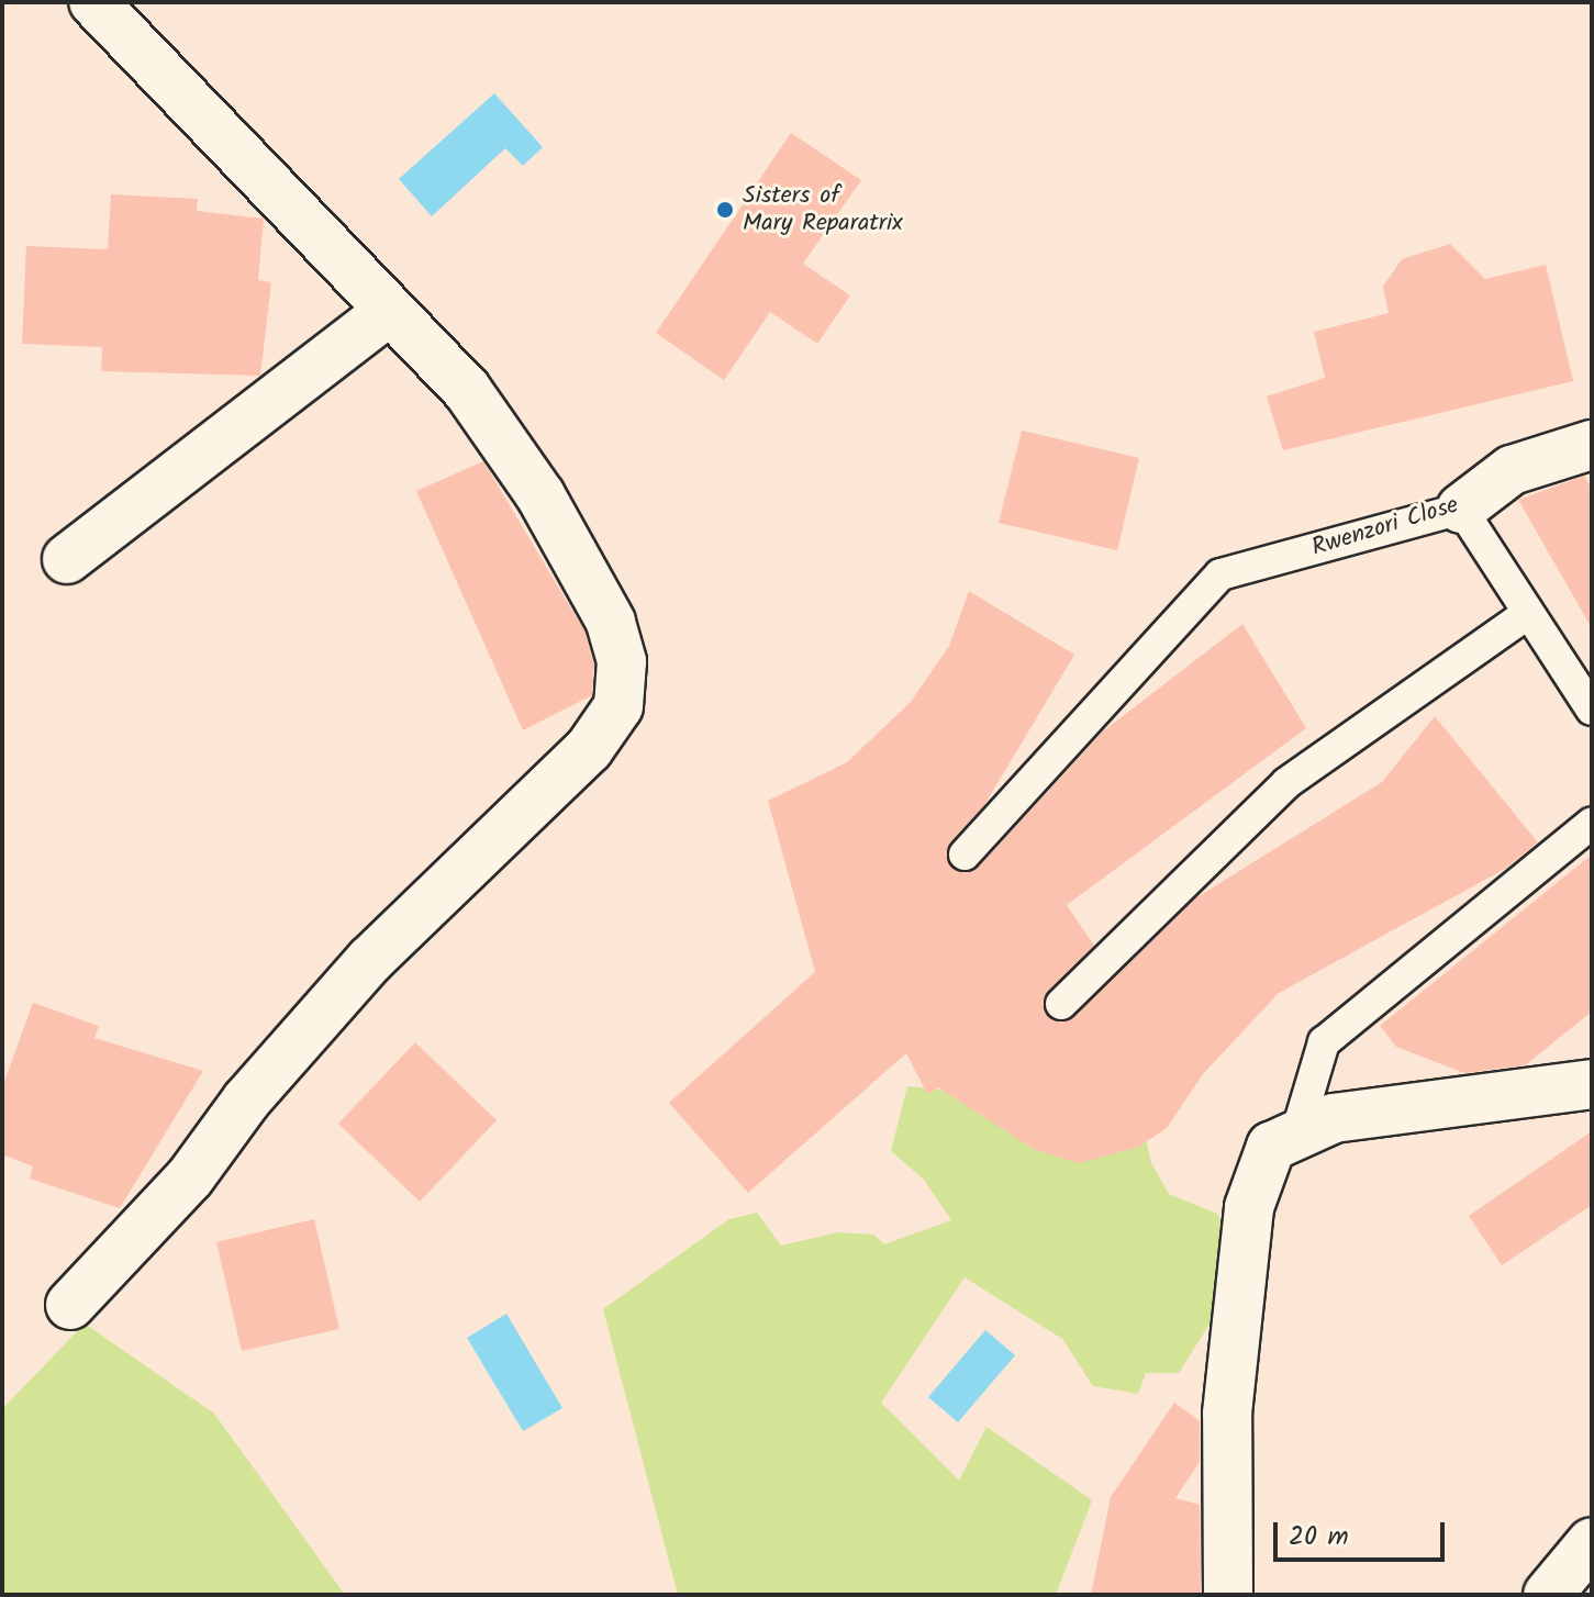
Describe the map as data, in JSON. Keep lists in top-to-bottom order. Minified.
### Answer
{"streets":{"street":["Rwenzori Close"]},"places":["Sisters of Mary Reparatrix"],"scale_bar":"20 m"}
